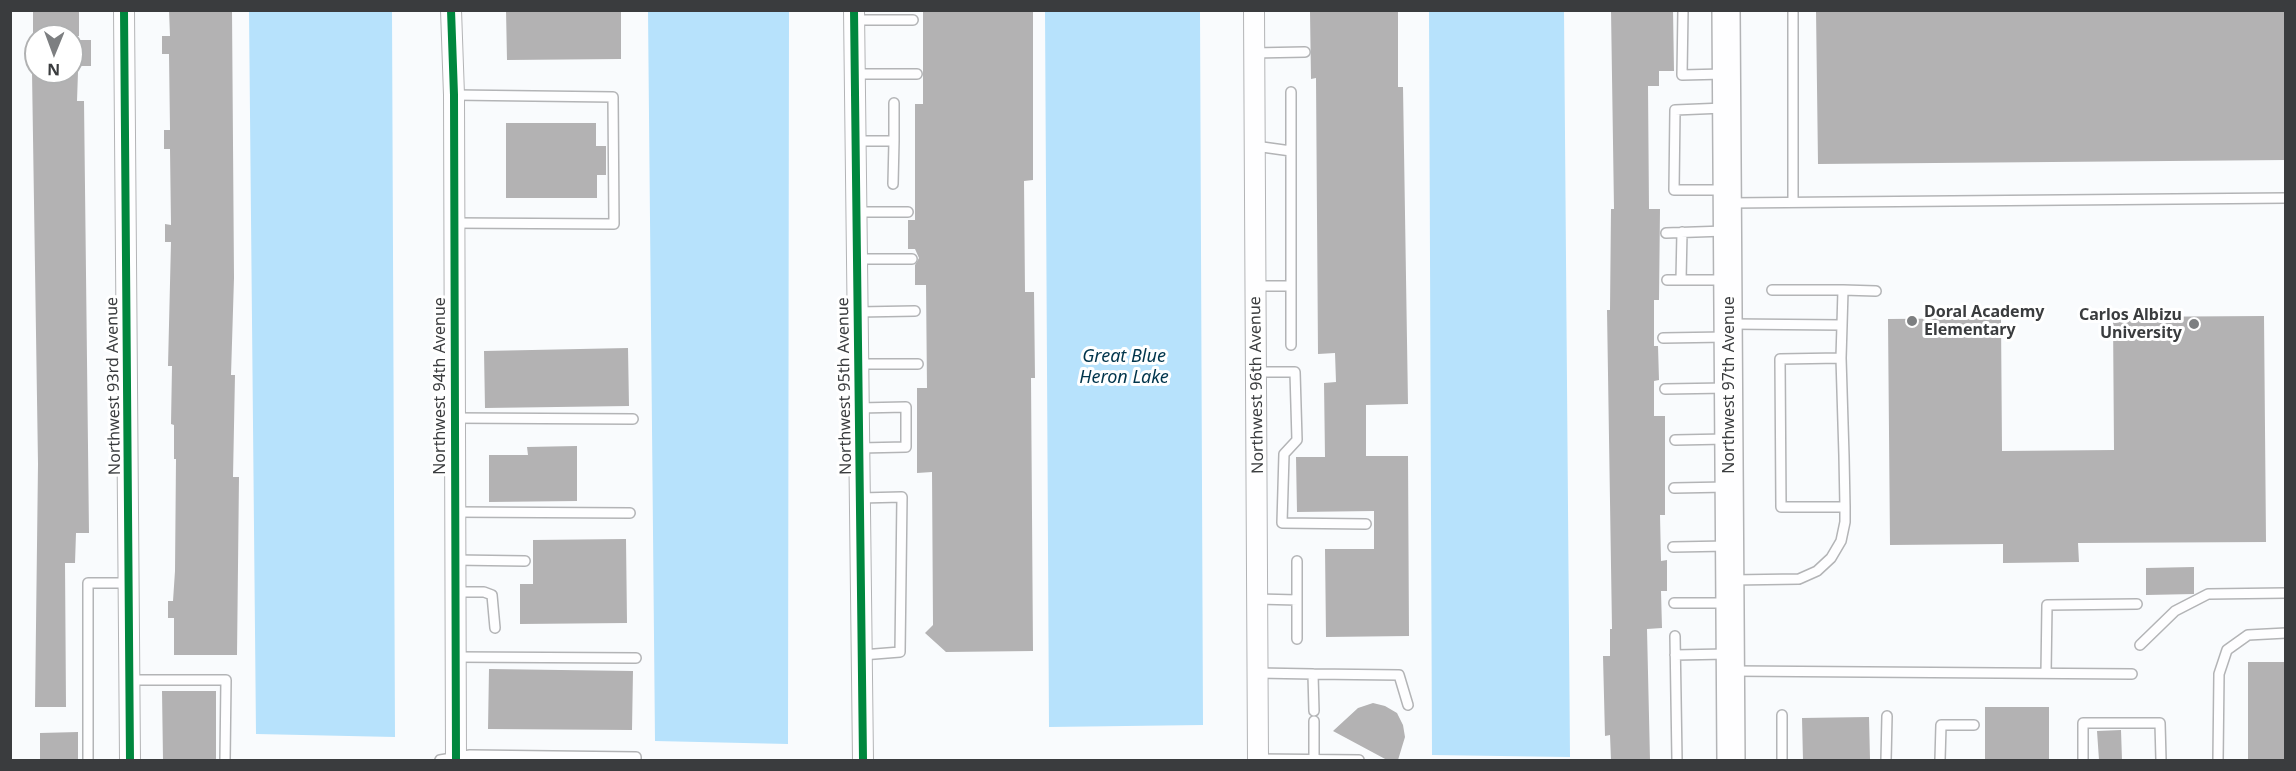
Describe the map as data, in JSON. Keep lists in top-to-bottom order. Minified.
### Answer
{"streets":{"street":["Northwest 96th Avenue","Northwest 97th Avenue","Northwest 93rd Avenue","Northwest 94th Avenue","Northwest 95th Avenue"]},"water":["Great Blue Heron Lake"],"places":["Doral Academy Elementary","Carlos Albizu University"],"north":"bottom"}
